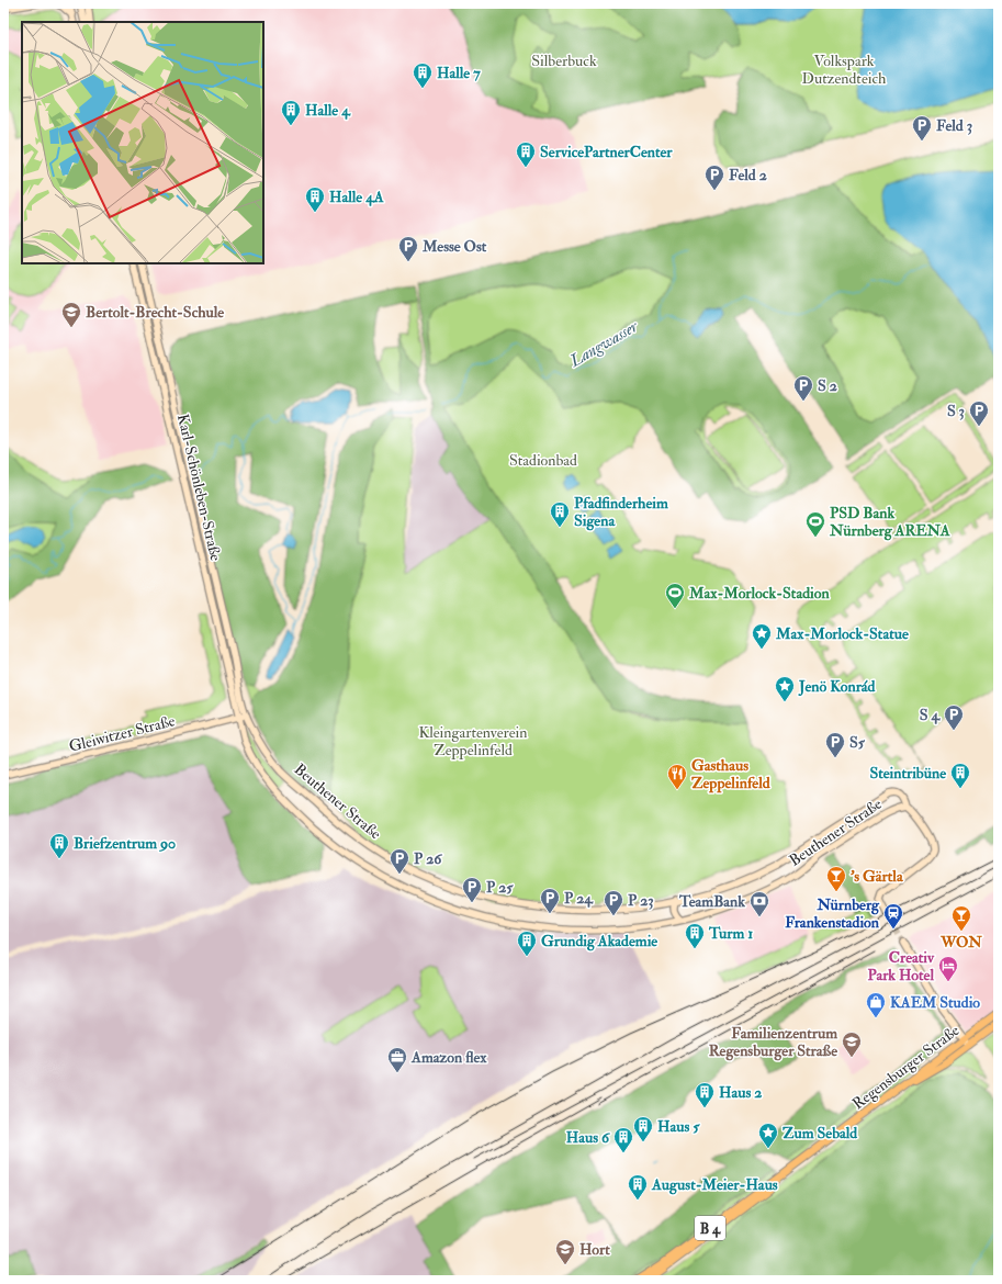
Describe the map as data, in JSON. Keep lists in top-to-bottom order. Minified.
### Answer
{"streets":{"main road":["Karl-Schönleben-Straße","Gleiwitzer Straße","Beuthener Straße","Regensburger Straße","B 4"]},"crossings":[["Karl-Schönleben-Straße","Gleiwitzer Straße"],["Karl-Schönleben-Straße","Beuthener Straße"],["Gleiwitzer Straße","Beuthener Straße"]],"water":["Langwasser"],"parks":["Silberbuck","Volkspark Dutzendteich","Stadionbad","Kleingartenverein Zeppelinfeld"],"places":{"building":["Halle 7","Halle 4","ServicePartnerCenter","Halle 4A","Pfadfinderheim Sigena","Steintribüne","Briefzentrum 90","Turm 1","Grundig Akademie","Haus 2","Haus 5","Haus 6","August-Meier-Haus"],"parking":["Feld 3","Feld 2","Messe Ost","S 2","S 3","S 4","S5","P 26","P 25","P 24","P 23"],"school or university":["Bertolt-Brecht-Schule","Familienzentrum Regensburger Straße","Hort"],"sports":["PSD Bank Nürnberg ARENA","Max-Morlock-Stadion"],"place":["Max-Morlock-Statue","Jenö Konrád","Zum Sebald"],"restaurant":["Gasthaus Zeppelinfeld"],"bar":["'s Gärtla","WON"],"bank":["TeamBank"],"station":["Nürnberg Frankenstadion"],"hotel":["Creativ Park Hotel"],"shop":["KAEM Studio"],"office":["Amazon flex"]}}
